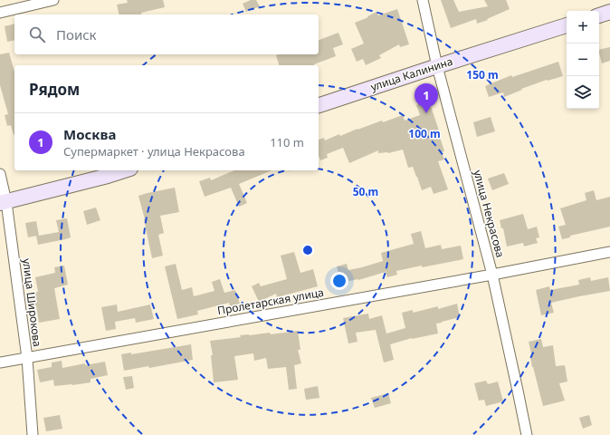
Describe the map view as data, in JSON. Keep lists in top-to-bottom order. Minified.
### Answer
{"streets":{"street":["улица Калинина","улица Некрасова","Пролетарская улица","улица Широкова"]},"crossings":[["улица Калинина","улица Некрасова"],["улица Некрасова","Пролетарская улица"],["Пролетарская улица","улица Широкова"]],"page":{"map_buttons":["+","−"],"search":"Поиск","heading":"Рядом","pins":"1","list":[{"mark":"1","name":"Москва","note":"Супермаркет · улица Некрасова","value":"110 m"}]},"rings":["150 m","100 m","50 m"]}
